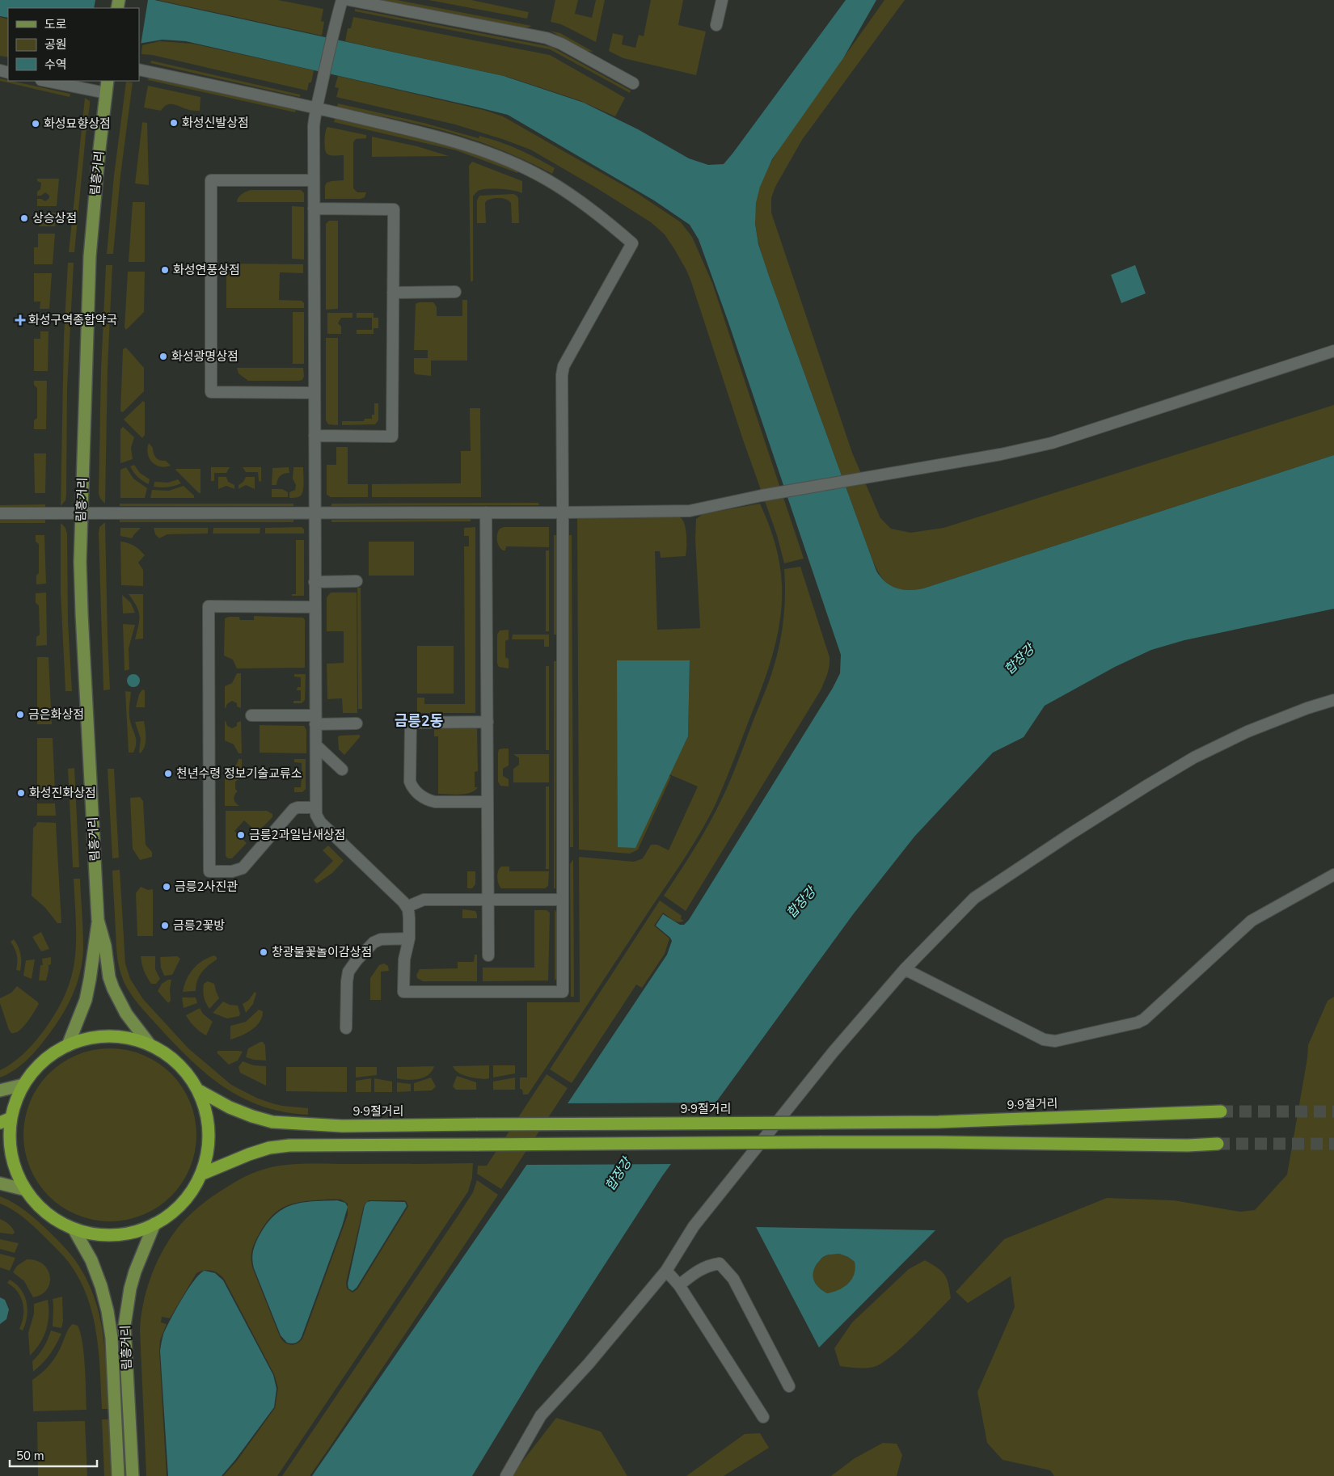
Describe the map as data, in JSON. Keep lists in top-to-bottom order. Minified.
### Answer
{"streets":{"highway":["9·9절거리"],"main road":["림흥거리"]},"districts":["금릉2동"],"water":["합장강"],"places":{"other":["화성신발상점","화성묘향상점","상승상점","화성연풍상점","화성광명상점","금은화상점","천년수령 정보기술교류소","화성진화상점","금릉2과일남새상점","금릉2사진관","금릉2꽃방","창광불꽃놀이감상점"],"health":["화성구역종합약국"]},"legend":["도로","공원","수역"],"scale_bar":"50 m"}
